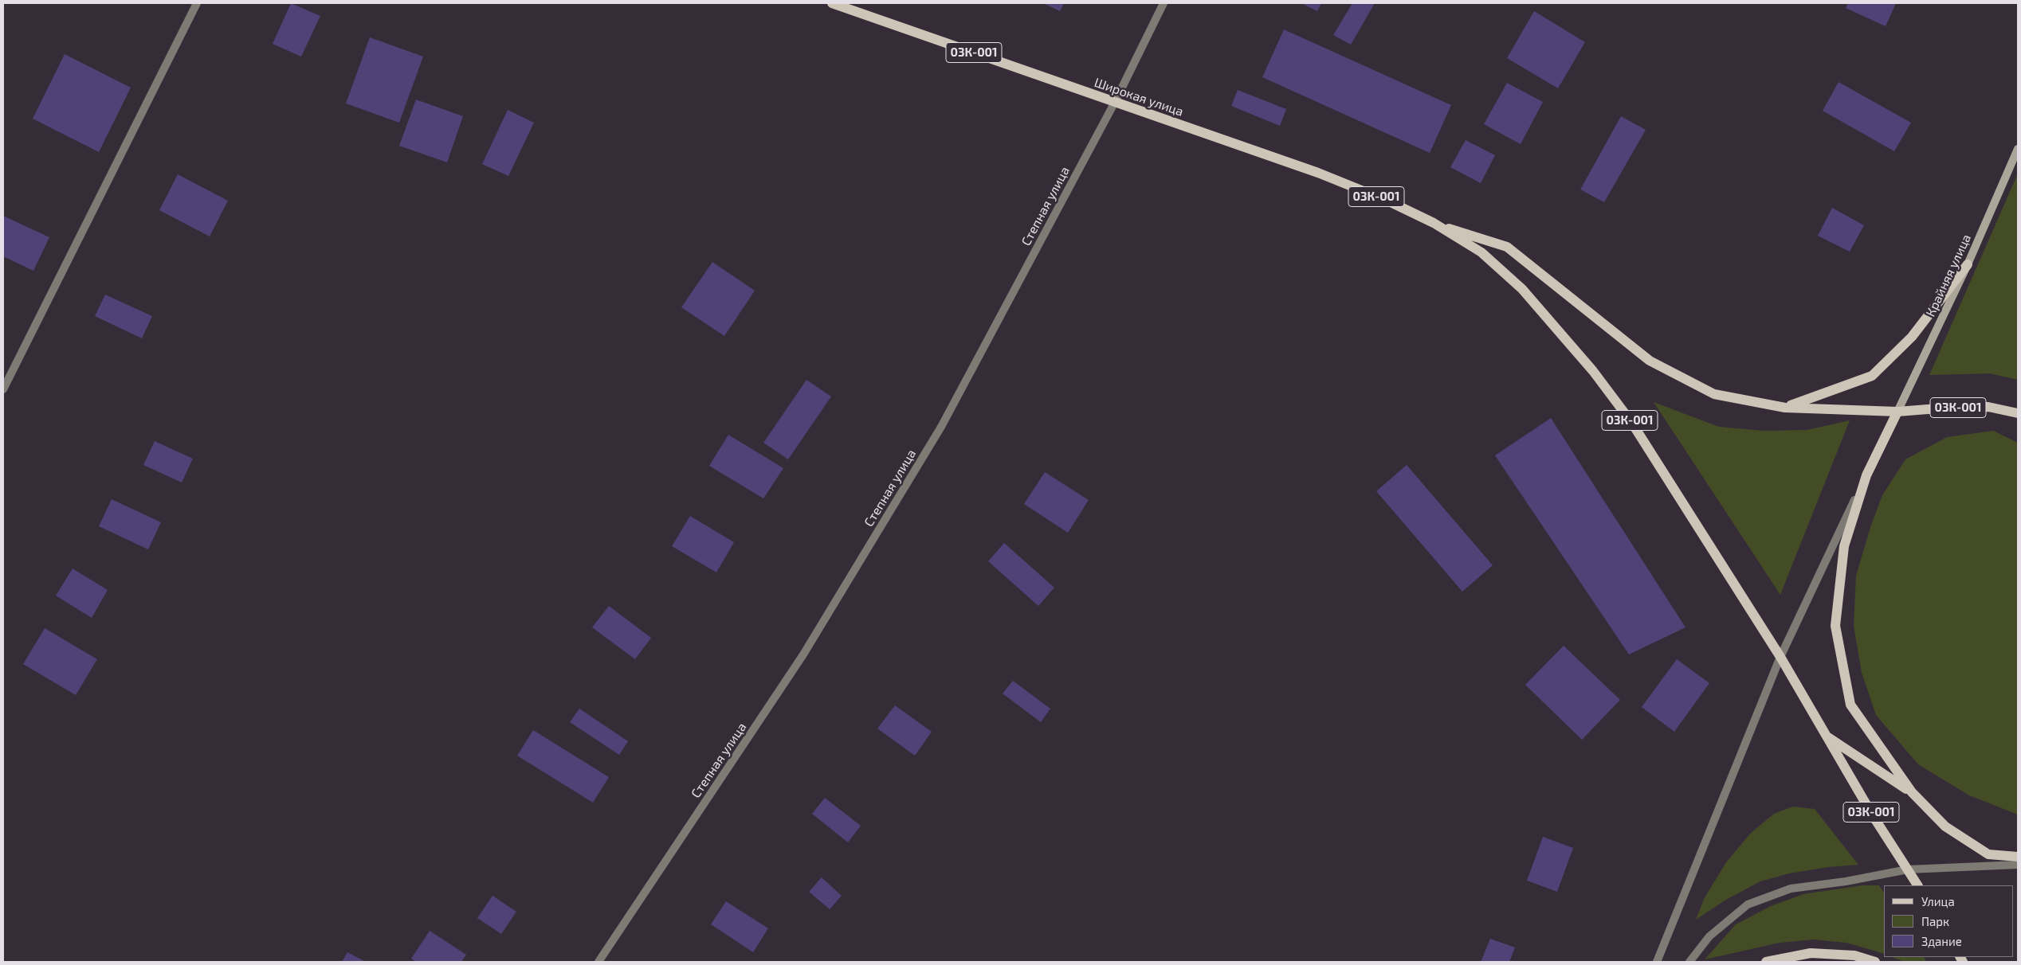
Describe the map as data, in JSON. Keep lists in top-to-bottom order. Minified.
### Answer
{"streets":{"main road":["03К-001","Широкая улица","Крайняя улица"],"street":["Степная улица"]},"crossings":[["03К-001","Широкая улица"],["03К-001","Крайняя улица"],["Широкая улица","Степная улица"]],"legend":["Улица","Парк","Здание"]}
